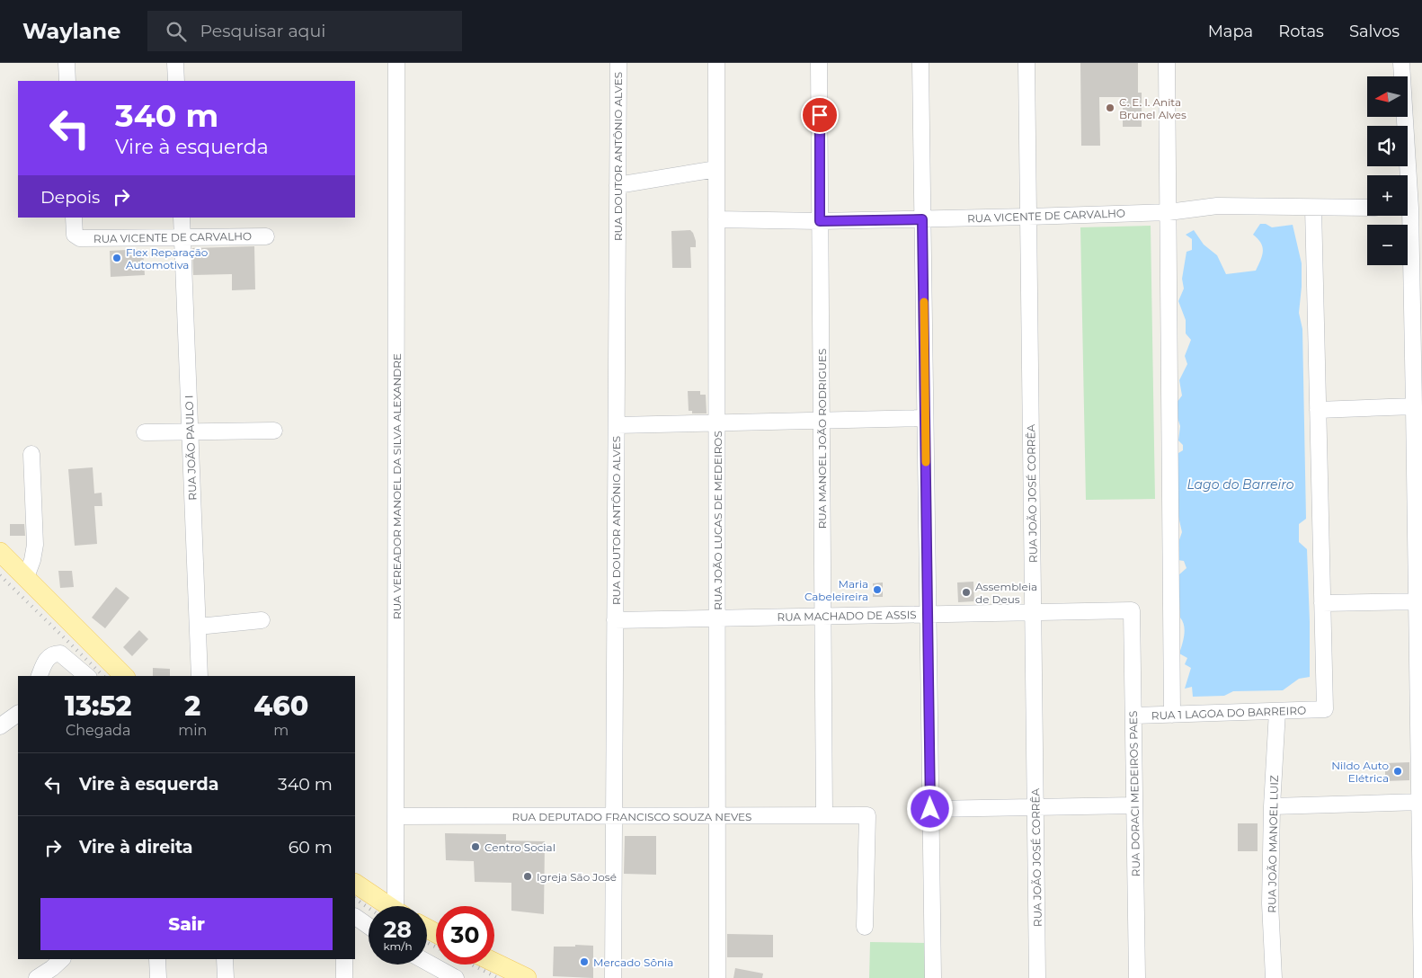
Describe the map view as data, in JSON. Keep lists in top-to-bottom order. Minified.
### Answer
{"streets":{"street":["RUA DOUTOR ANTÔNIO ALVES","RUA VICENTE DE CARVALHO","RUA MANOEL JOÃO RODRIGUES","RUA JOÃO PAULO I","RUA VEREADOR MANOEL DA SILVA ALEXANDRE","RUA JOÃO JOSÉ CORRÊA","RUA JOÃO LUCAS DE MEDEIROS","RUA MACHADO DE ASSIS","RUA 1 LAGOA DO BARREIRO","RUA DORACI MEDEIROS PAES","RUA DEPUTADO FRANCISCO SOUZA NEVES","RUA JOÃO MANOEL LUIZ"]},"crossings":[["RUA DOUTOR ANTÔNIO ALVES","RUA MACHADO DE ASSIS"],["RUA DOUTOR ANTÔNIO ALVES","RUA DEPUTADO FRANCISCO SOUZA NEVES"],["RUA VICENTE DE CARVALHO","RUA MANOEL JOÃO RODRIGUES"],["RUA VICENTE DE CARVALHO","RUA JOÃO PAULO I"],["RUA VICENTE DE CARVALHO","RUA JOÃO JOSÉ CORRÊA"],["RUA VICENTE DE CARVALHO","RUA JOÃO LUCAS DE MEDEIROS"],["RUA MANOEL JOÃO RODRIGUES","RUA MACHADO DE ASSIS"],["RUA MANOEL JOÃO RODRIGUES","RUA DEPUTADO FRANCISCO SOUZA NEVES"],["RUA VEREADOR MANOEL DA SILVA ALEXANDRE","RUA DEPUTADO FRANCISCO SOUZA NEVES"],["RUA JOÃO JOSÉ CORRÊA","RUA MACHADO DE ASSIS"],["RUA JOÃO LUCAS DE MEDEIROS","RUA MACHADO DE ASSIS"],["RUA JOÃO LUCAS DE MEDEIROS","RUA DEPUTADO FRANCISCO SOUZA NEVES"],["RUA MACHADO DE ASSIS","RUA DORACI MEDEIROS PAES"],["RUA 1 LAGOA DO BARREIRO","RUA DORACI MEDEIROS PAES"],["RUA 1 LAGOA DO BARREIRO","RUA JOÃO MANOEL LUIZ"]],"water":["Lago do Barreiro"],"places":["C. E. I. Anita Brunel Alves","Flex Reparação Automotiva","Maria Cabeleireira","Assembleia de Deus","Nildo Auto Elétrica","Centro Social","Igreja São José","Mercado Sônia"],"north":"left","page":{"header":"Waylane","search":"Pesquisar aqui","nav":["Mapa","Rotas","Salvos"],"map_buttons":["+","−"],"turn":["340 m","Vire à esquerda"],"then":"Depois","eta":["13:52","Chegada","2","min","460","m"],"list":[{"name":"Vire à esquerda","value":"340 m"},{"name":"Vire à direita","value":"60 m"}],"buttons":"Sair","speed":"28 km/h","limit":"30"}}
